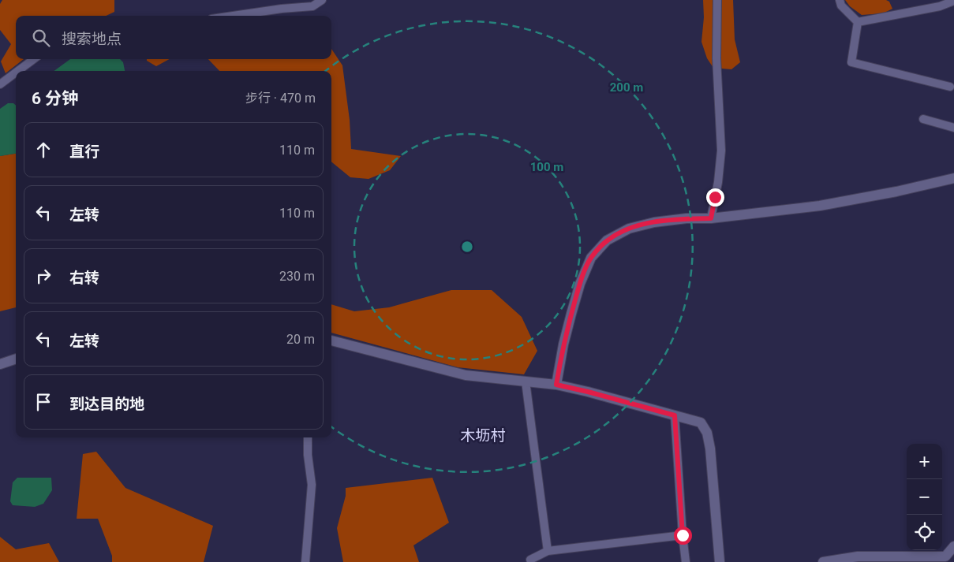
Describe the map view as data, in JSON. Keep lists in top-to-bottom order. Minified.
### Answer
{"districts":["木坜村"],"page":{"search":"搜索地点","heading":["6 分钟","步行 · 470 m"],"list":[["直行","110 m"],["左转","110 m"],["右转","230 m"],["左转","20 m"],"到达目的地"],"map_buttons":["+","−"]},"rings":["200 m","100 m"]}
